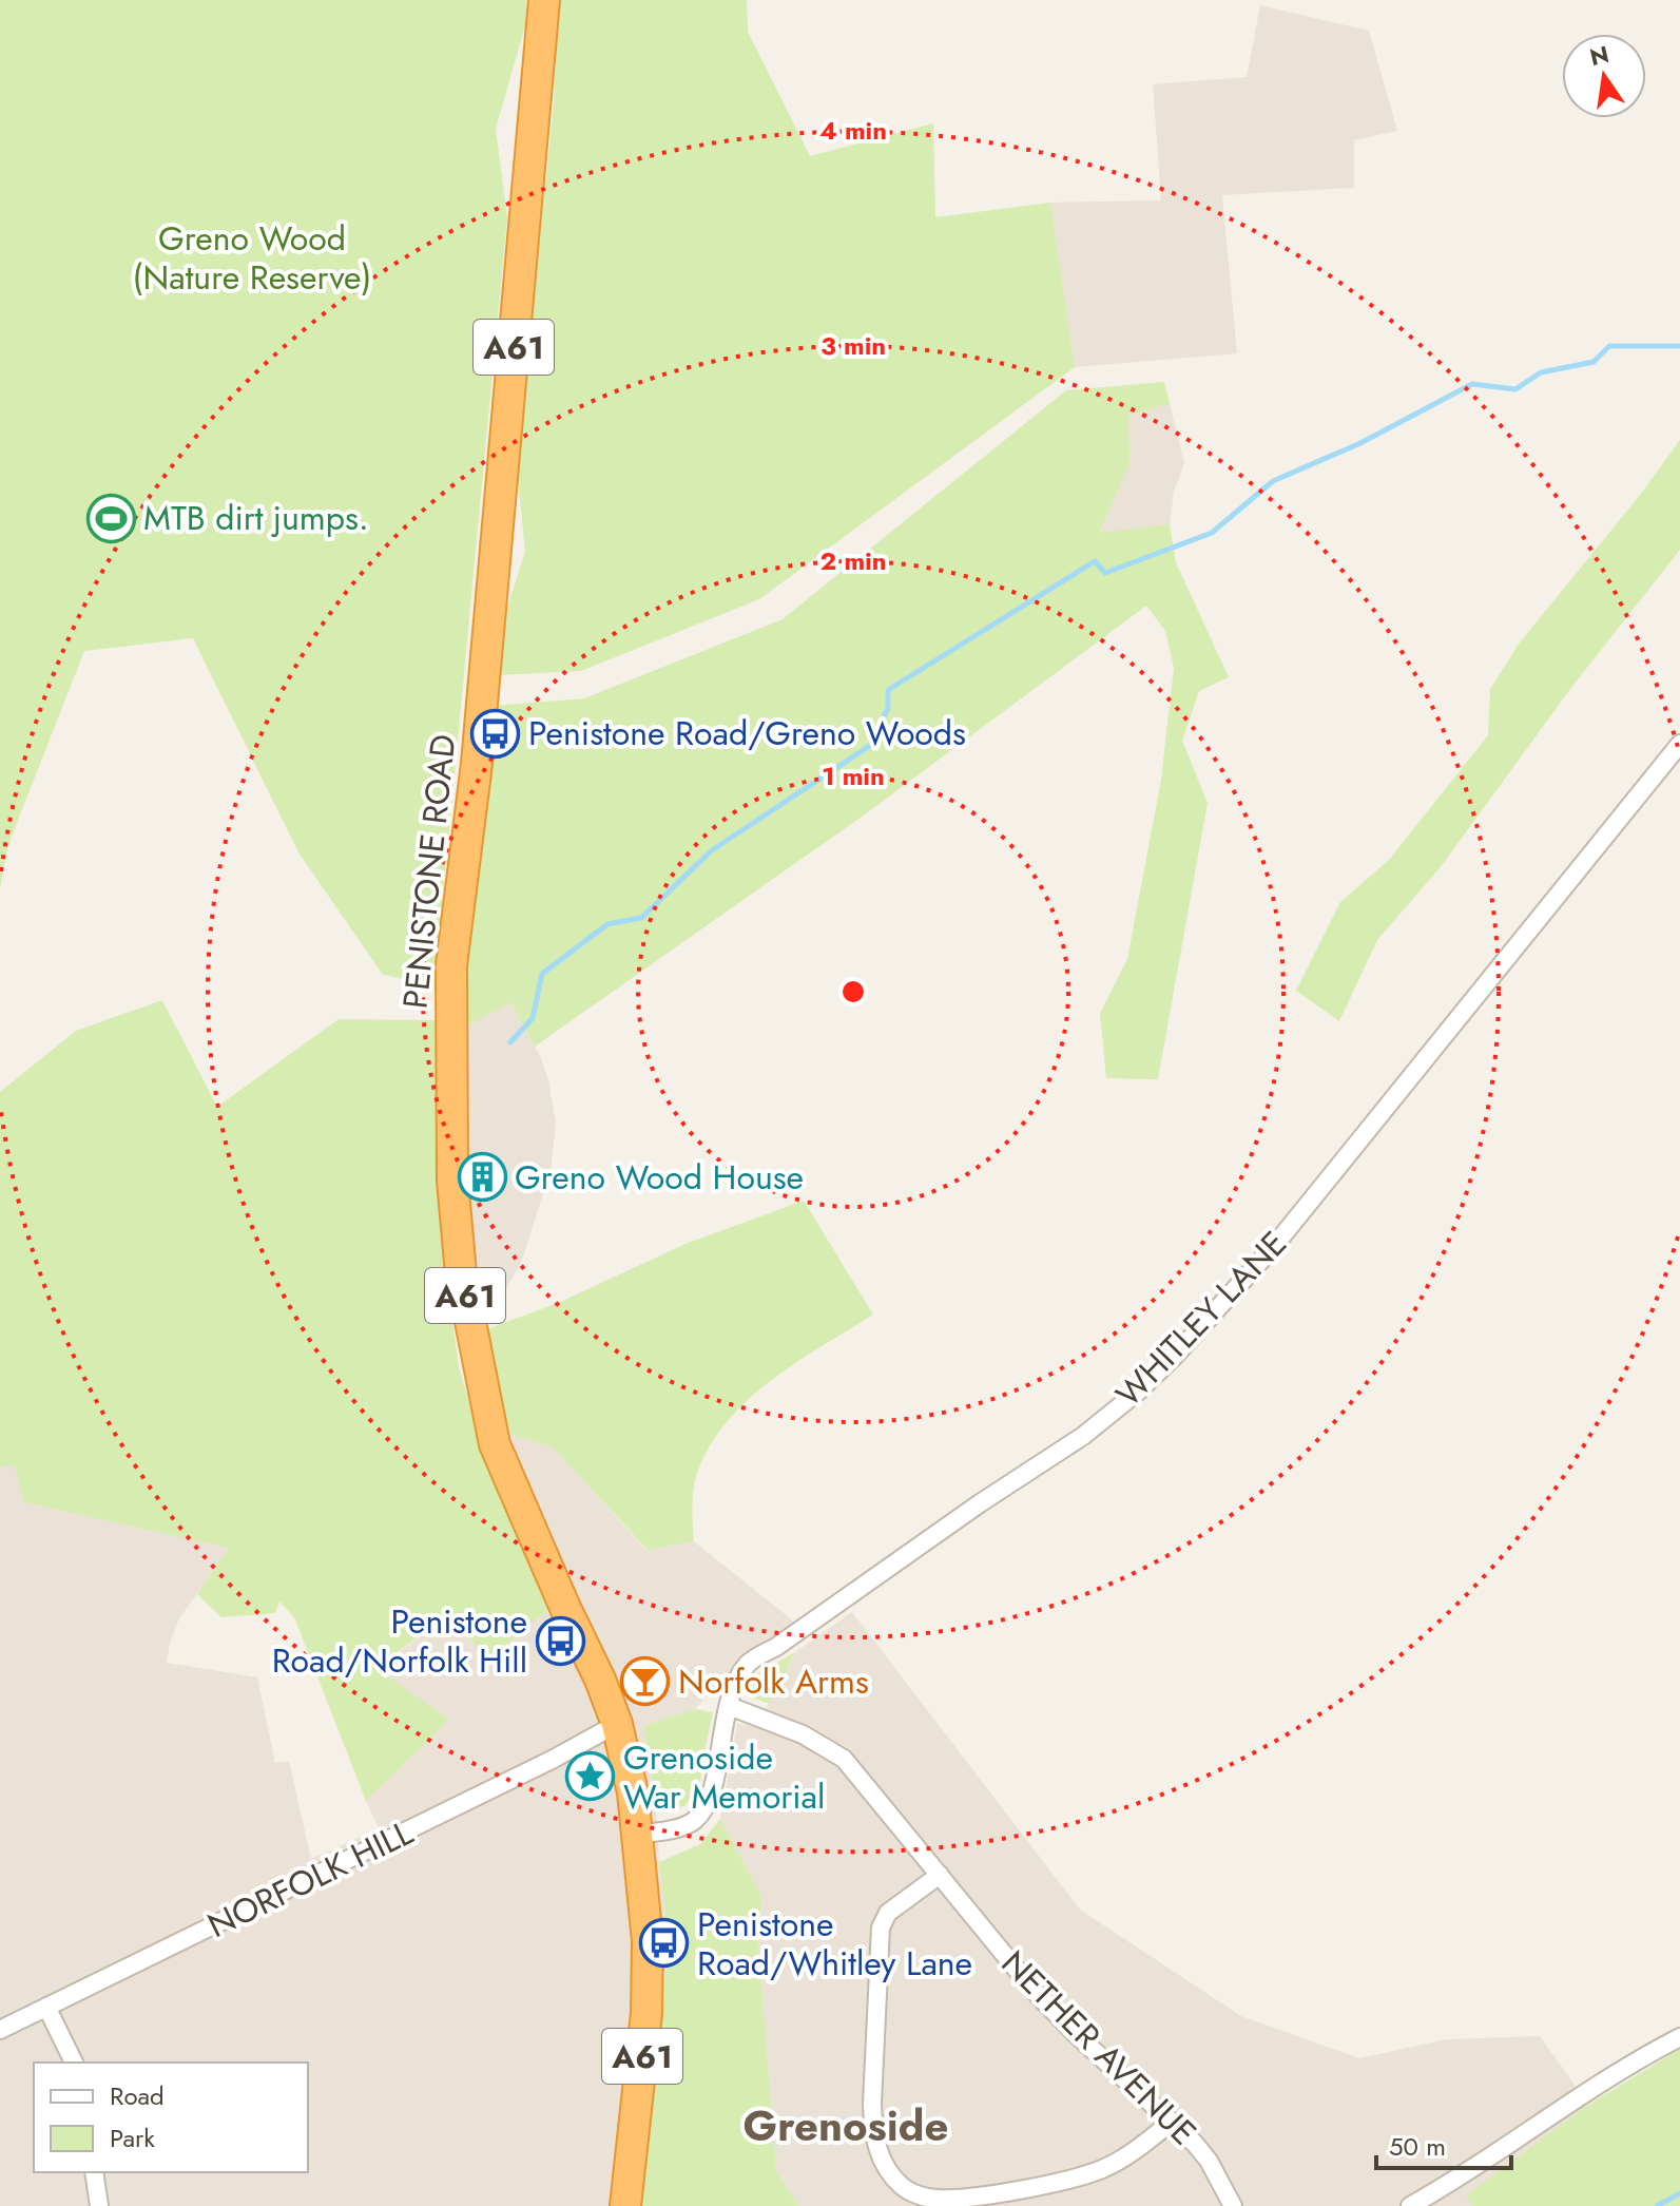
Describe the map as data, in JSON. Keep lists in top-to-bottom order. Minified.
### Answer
{"streets":{"highway":["A61","PENISTONE ROAD"],"street":["WHITLEY LANE","NORFOLK HILL","NETHER AVENUE"]},"crossings":[["A61","PENISTONE ROAD"],["A61","WHITLEY LANE"],["A61","NORFOLK HILL"],["PENISTONE ROAD","NORFOLK HILL"],["WHITLEY LANE","NETHER AVENUE"]],"districts":["Grenoside"],"parks":["Greno Wood (Nature Reserve)"],"places":{"sports":["MTB dirt jumps."],"bus stop":["Penistone Road/Greno Woods","Penistone Road/Norfolk Hill","Penistone Road/Whitley Lane"],"building":["Greno Wood House"],"bar":["Norfolk Arms"],"place":["Grenoside War Memorial"]},"legend":["Road","Park"],"scale_bar":"50 m","north":"top","rings":["4 min","3 min","2 min","1 min"]}
